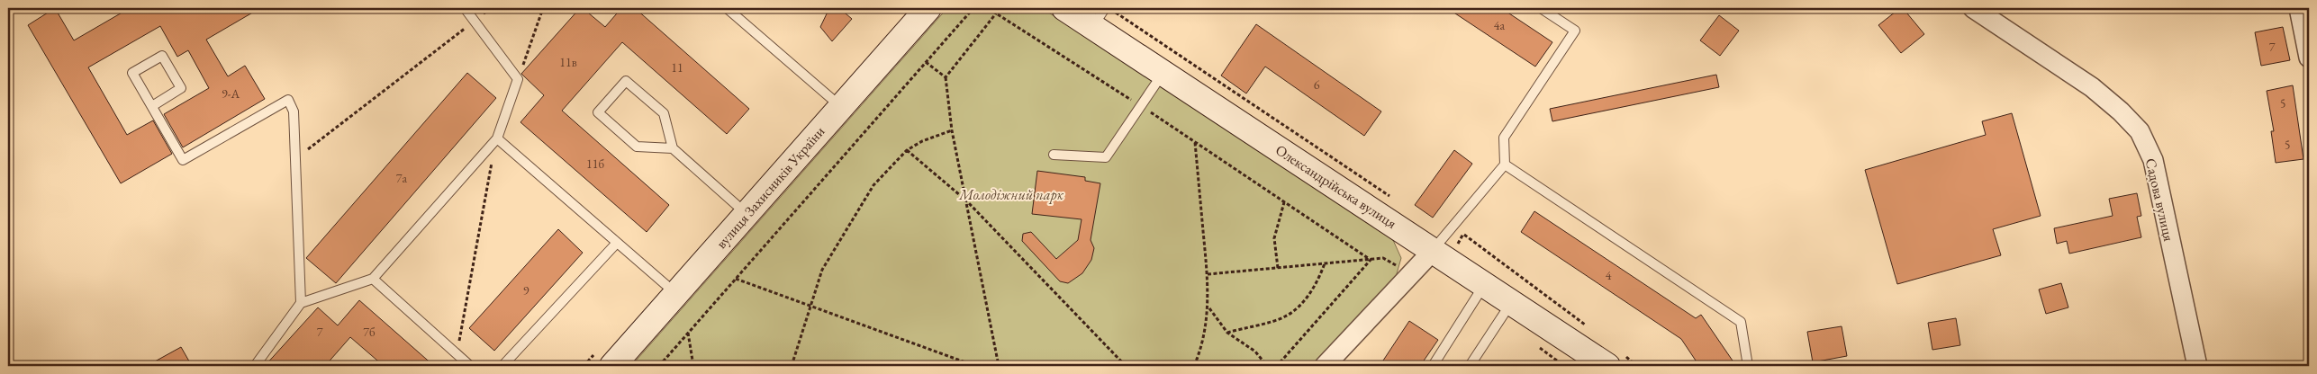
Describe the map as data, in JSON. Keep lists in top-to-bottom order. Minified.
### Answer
{"streets":{"main road":["Олександрійська вулиця","вулиця Захисників України"],"street":["Садова вулиця"]},"parks":["Молодіжний парк"],"house_numbers":["4а","7","11в","11","6","9-А","5","5","11б","7а","4","9","7","7б"]}
